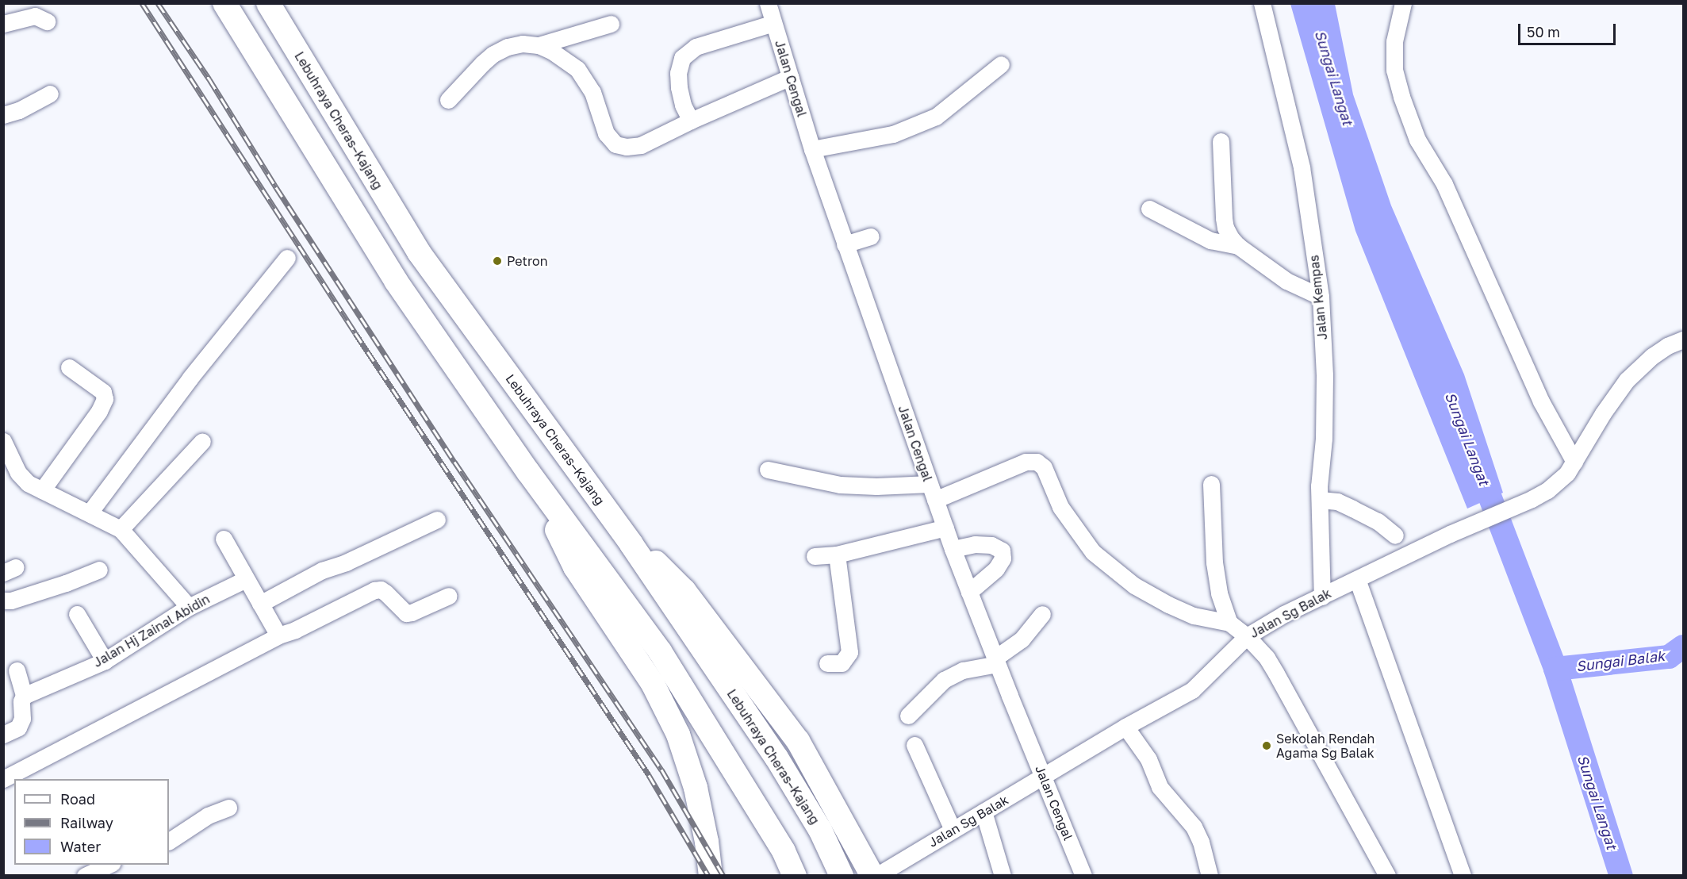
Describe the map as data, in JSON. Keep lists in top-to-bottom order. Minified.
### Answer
{"streets":{"highway":["Lebuhraya Cheras–Kajang"],"street":["Jalan Cengal","Jalan Kempas","Jalan Sg Balak","Jalan Hj Zainal Abidin"]},"crossings":[["Jalan Cengal","Jalan Sg Balak"],["Jalan Kempas","Jalan Sg Balak"]],"water":["Sungai Langat","Sungai Balak"],"places":["Petron","Sekolah Rendah Agama Sg Balak"],"legend":["Road","Railway","Water"],"scale_bar":"50 m"}
